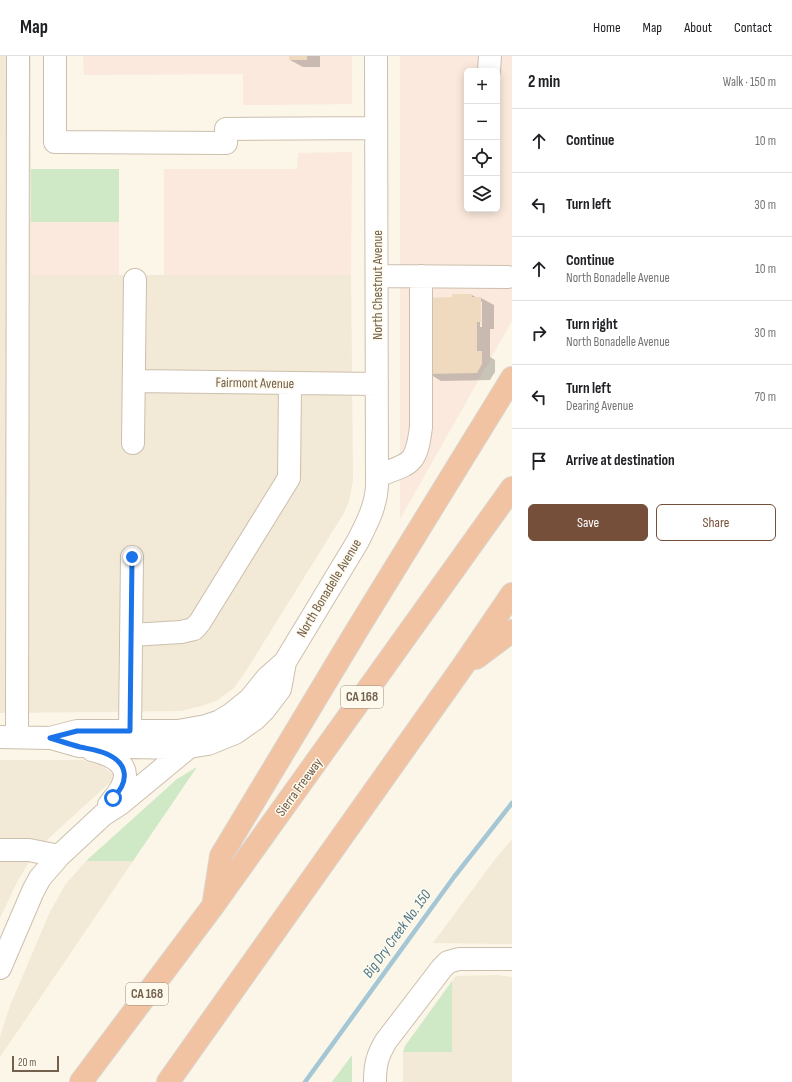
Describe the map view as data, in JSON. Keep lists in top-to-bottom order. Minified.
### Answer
{"streets":{"highway":["CA 168","Sierra Freeway"],"street":["North Chestnut Avenue","Fairmont Avenue","North Bonadelle Avenue"]},"crossings":[["North Chestnut Avenue","Fairmont Avenue"],["North Chestnut Avenue","North Bonadelle Avenue"]],"water":["Big Dry Creek No. 150"],"scale_bar":"20 m","page":{"header":"Map","nav":["Home","Map","About","Contact"],"heading":["2 min","Walk · 150 m"],"map_buttons":["+","−"],"list":[["Continue","10 m"],["Turn left","30 m"],["Continue","North Bonadelle Avenue","10 m"],["Turn right","North Bonadelle Avenue","30 m"],["Turn left","Dearing Avenue","70 m"],"Arrive at destination"],"buttons":["Save","Share"],"scale":"20 m"}}
